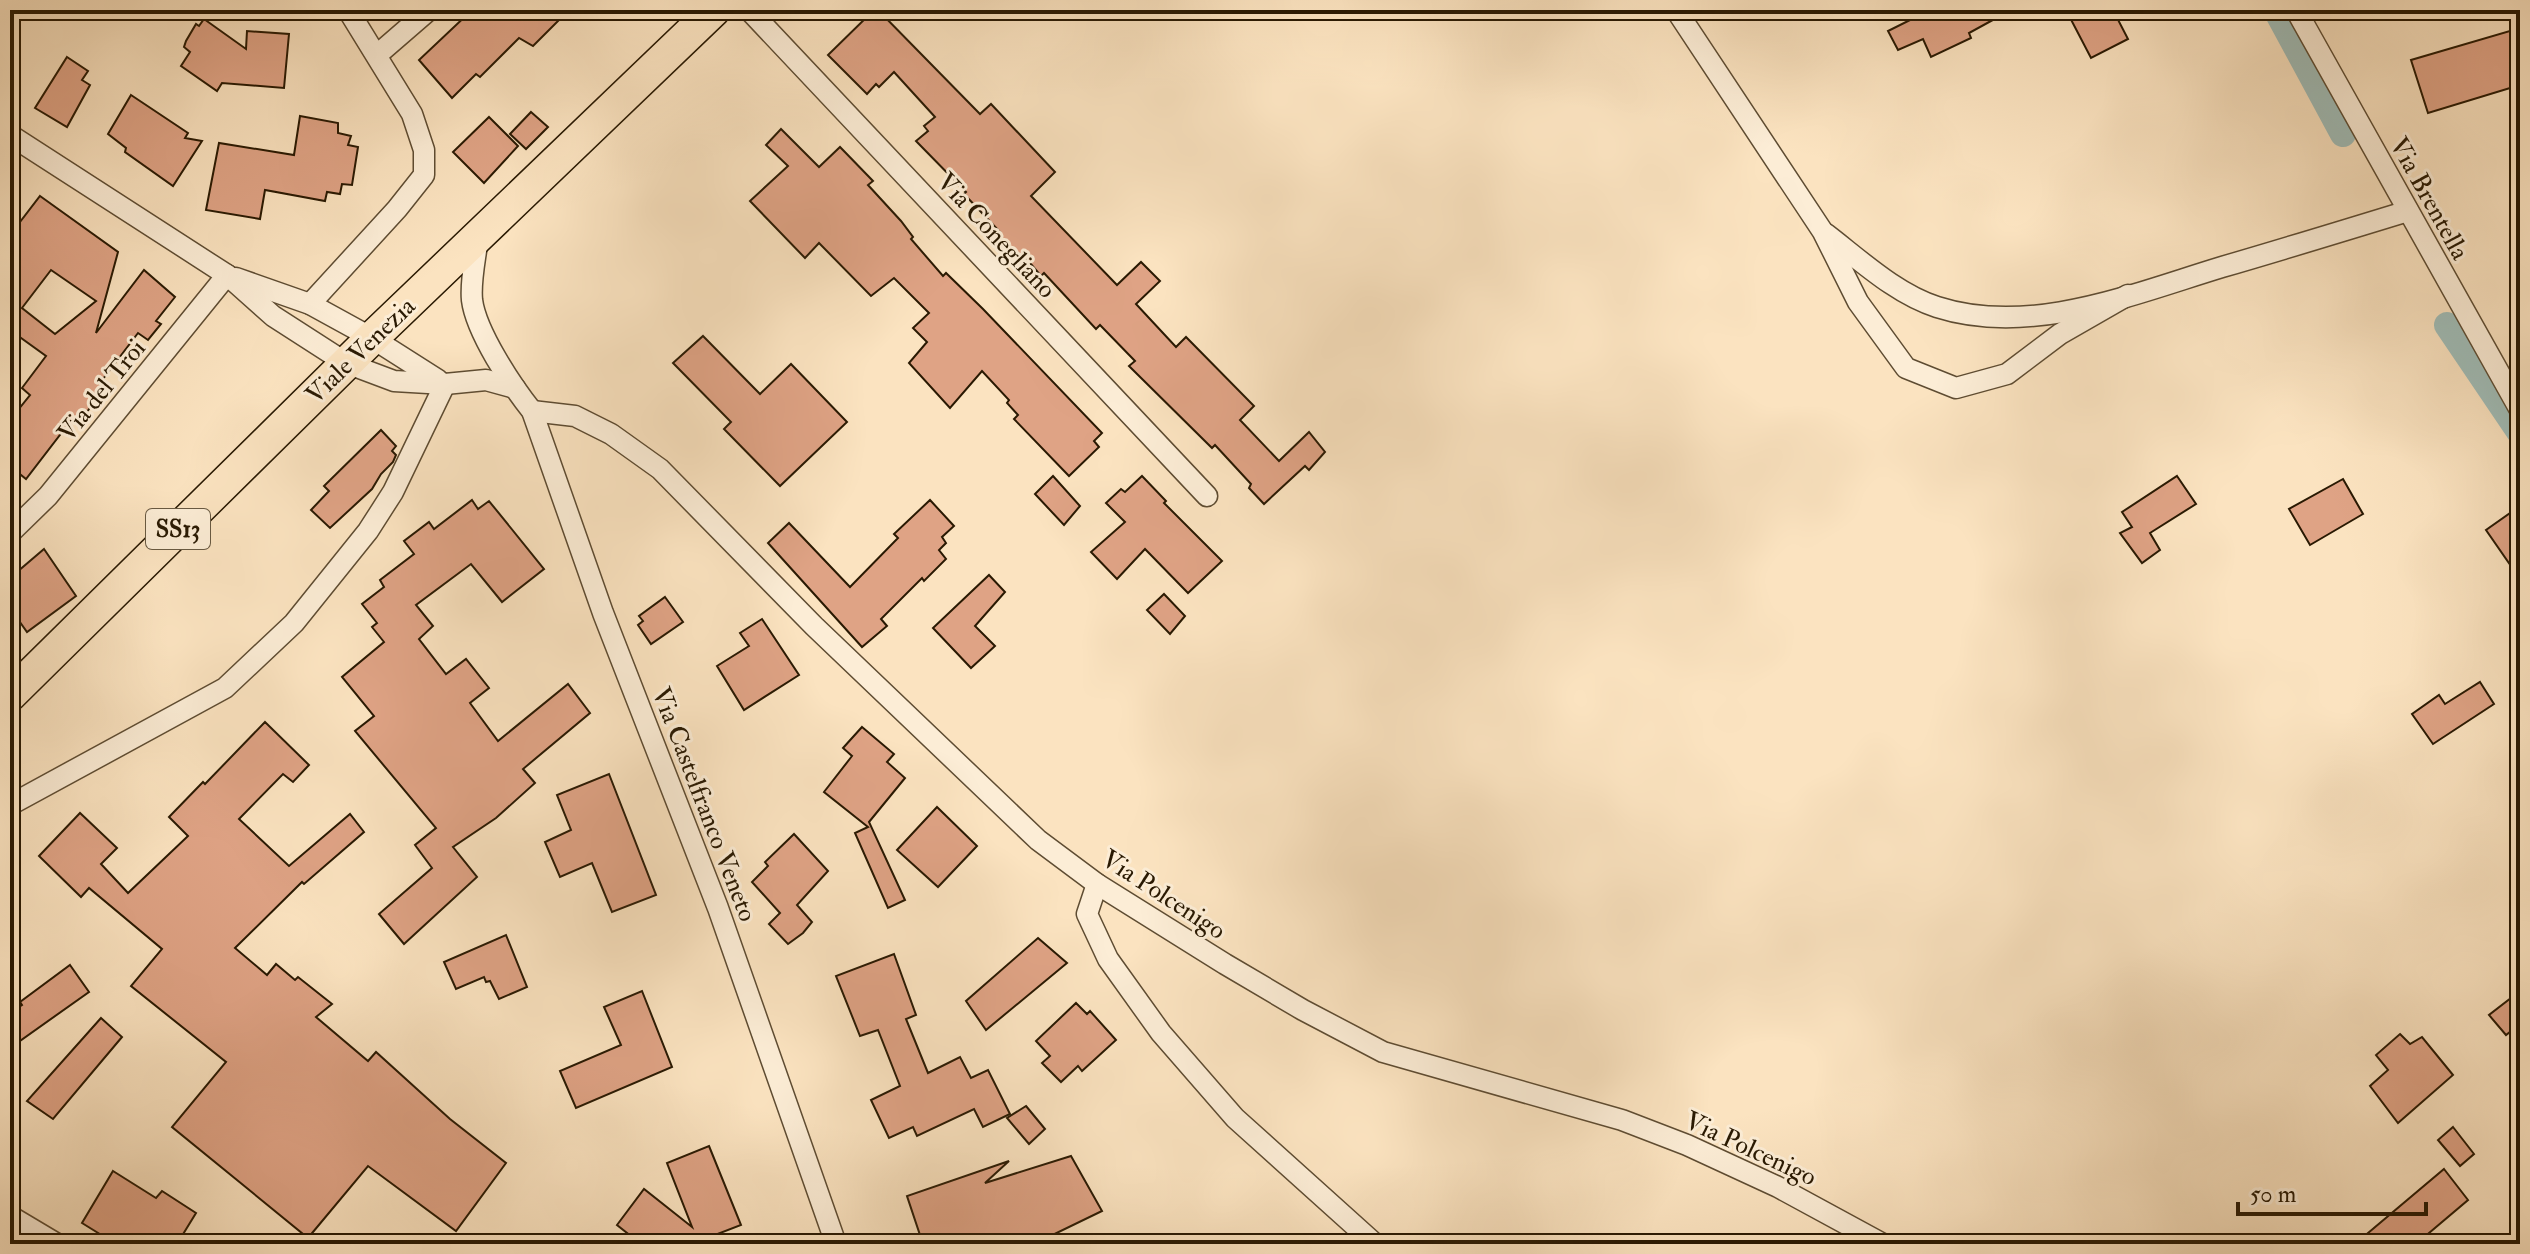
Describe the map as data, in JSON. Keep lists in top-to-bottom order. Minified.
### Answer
{"streets":{"main road":["Viale Venezia","SS13"],"street":["Via Brentella","Via Conegliano","Via del Troi","Via Castelfranco Veneto","Via Polcenigo"]},"crossings":[["Viale Venezia","Via Castelfranco Veneto"],["Via Castelfranco Veneto","Via Polcenigo"]],"scale_bar":"50 m"}
